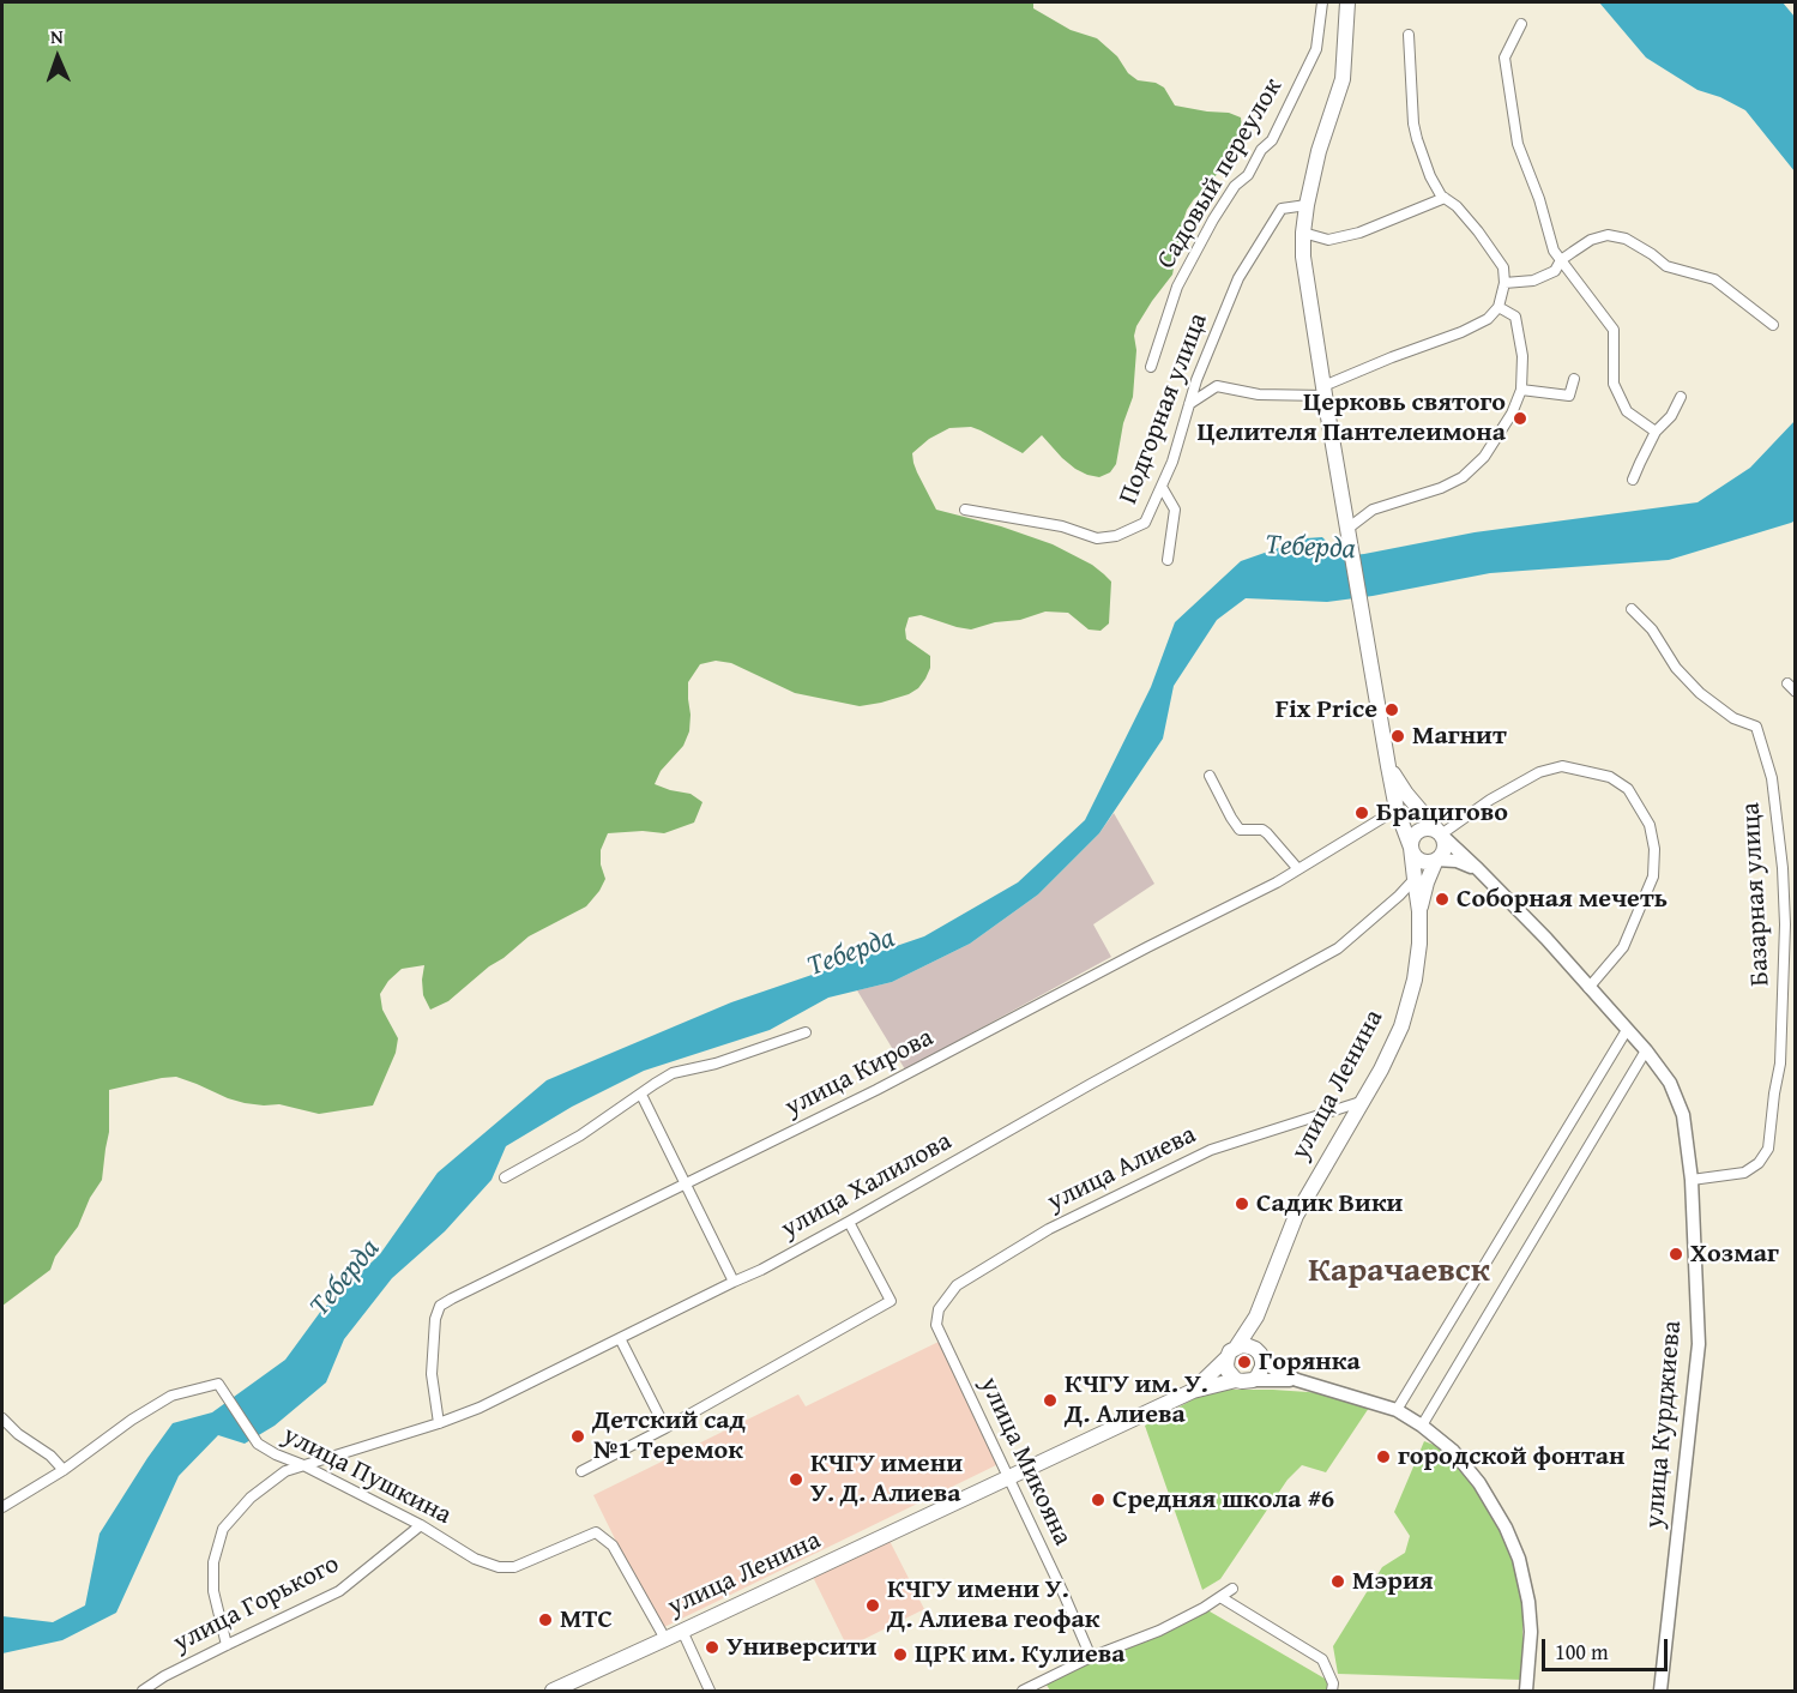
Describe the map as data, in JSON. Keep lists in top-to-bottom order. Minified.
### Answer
{"streets":{"main road":["улица Ленина"],"street":["Садовый переулок","Подгорная улица","Базарная улица","улица Кирова","улица Алиева","улица Халилова","улица Курджиева","улица Микояна","улица Пушкина","улица Горького"]},"crossings":[["Подгорная улица","улица Ленина"],["Базарная улица","улица Курджиева"],["улица Кирова","улица Ленина"],["улица Кирова","улица Халилова"],["улица Ленина","улица Алиева"],["улица Ленина","улица Халилова"],["улица Ленина","улица Курджиева"],["улица Ленина","улица Микояна"],["улица Ленина","улица Пушкина"],["улица Алиева","улица Микояна"],["улица Халилова","улица Пушкина"],["улица Халилова","улица Горького"],["улица Пушкина","улица Горького"]],"districts":["Карачаевск"],"water":["Теберда"],"places":["Церковь святого Целителя Пантелеимона","Fix Price","Магнит","Брацигово","Соборная мечеть","Садик Вики","Хозмаг","Горянка","КЧГУ им. У. Д. Алиева","Детский сад №1 Теремок","городской фонтан","КЧГУ имени У. Д. Алиева","Средняя школа #6","Мэрия","КЧГУ имени У. Д. Алиева геофак","МТС","Университи","ЦРК им. Кулиева"],"scale_bar":"100 m","north":"top"}
